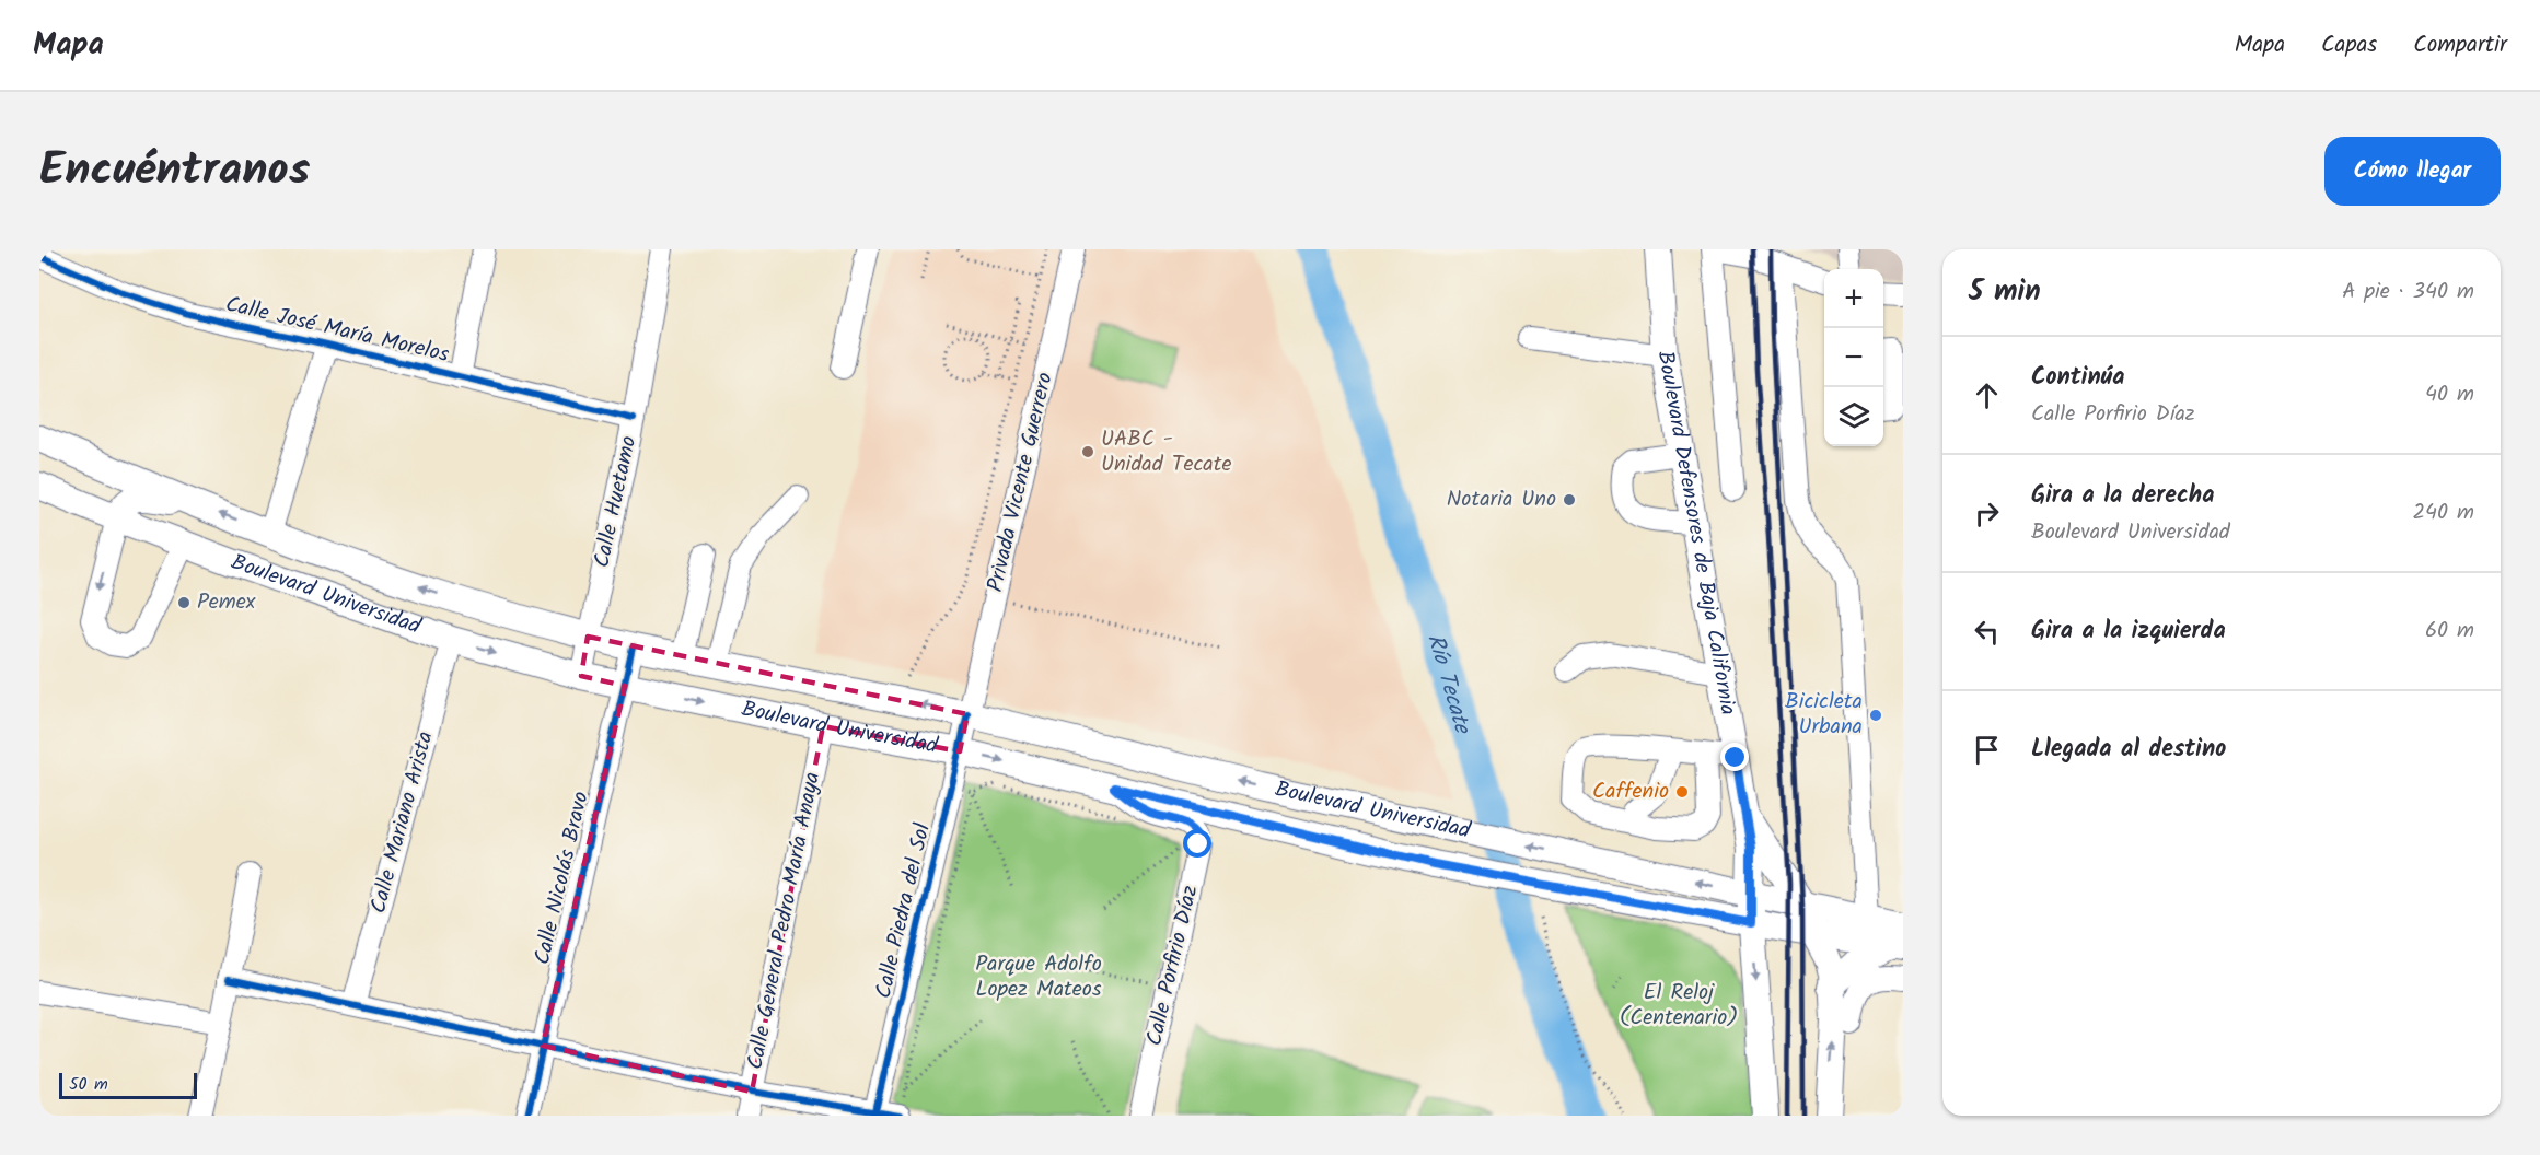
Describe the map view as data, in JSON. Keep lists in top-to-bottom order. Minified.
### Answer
{"streets":{"main road":["Boulevard Defensores de Baja California","Boulevard Universidad"],"street":["Calle José María Morelos","Privada Vicente Guerrero","Calle Huetamo","Calle Mariano Arista","Calle Nicolás Bravo","Calle Piedra del Sol","Calle General Pedro María Anaya","Calle Porfirio Díaz"]},"crossings":[["Calle José María Morelos","Calle Huetamo"],["Privada Vicente Guerrero","Boulevard Universidad"],["Privada Vicente Guerrero","Calle Piedra del Sol"],["Calle Huetamo","Boulevard Universidad"],["Boulevard Defensores de Baja California","Boulevard Universidad"],["Boulevard Universidad","Calle Mariano Arista"],["Boulevard Universidad","Calle Nicolás Bravo"],["Boulevard Universidad","Calle Piedra del Sol"],["Boulevard Universidad","Calle General Pedro María Anaya"]],"water":["Río Tecate"],"parks":["Parque Adolfo Lopez Mateos","El Reloj (Centenario)"],"places":["UABC - Unidad Tecate","Notaria Uno","Pemex","Bicicleta Urbana","Caffenio"],"scale_bar":"50 m","page":{"header":"Mapa","nav":["Mapa","Capas","Compartir"],"title":"Encuéntranos","buttons":"Cómo llegar","heading":["5 min","A pie · 340 m"],"map_buttons":["+","−"],"list":[["Continúa","Calle Porfirio Díaz","40 m"],["Gira a la derecha","Boulevard Universidad","240 m"],["Gira a la izquierda","60 m"],"Llegada al destino"],"scale":"50 m"}}
